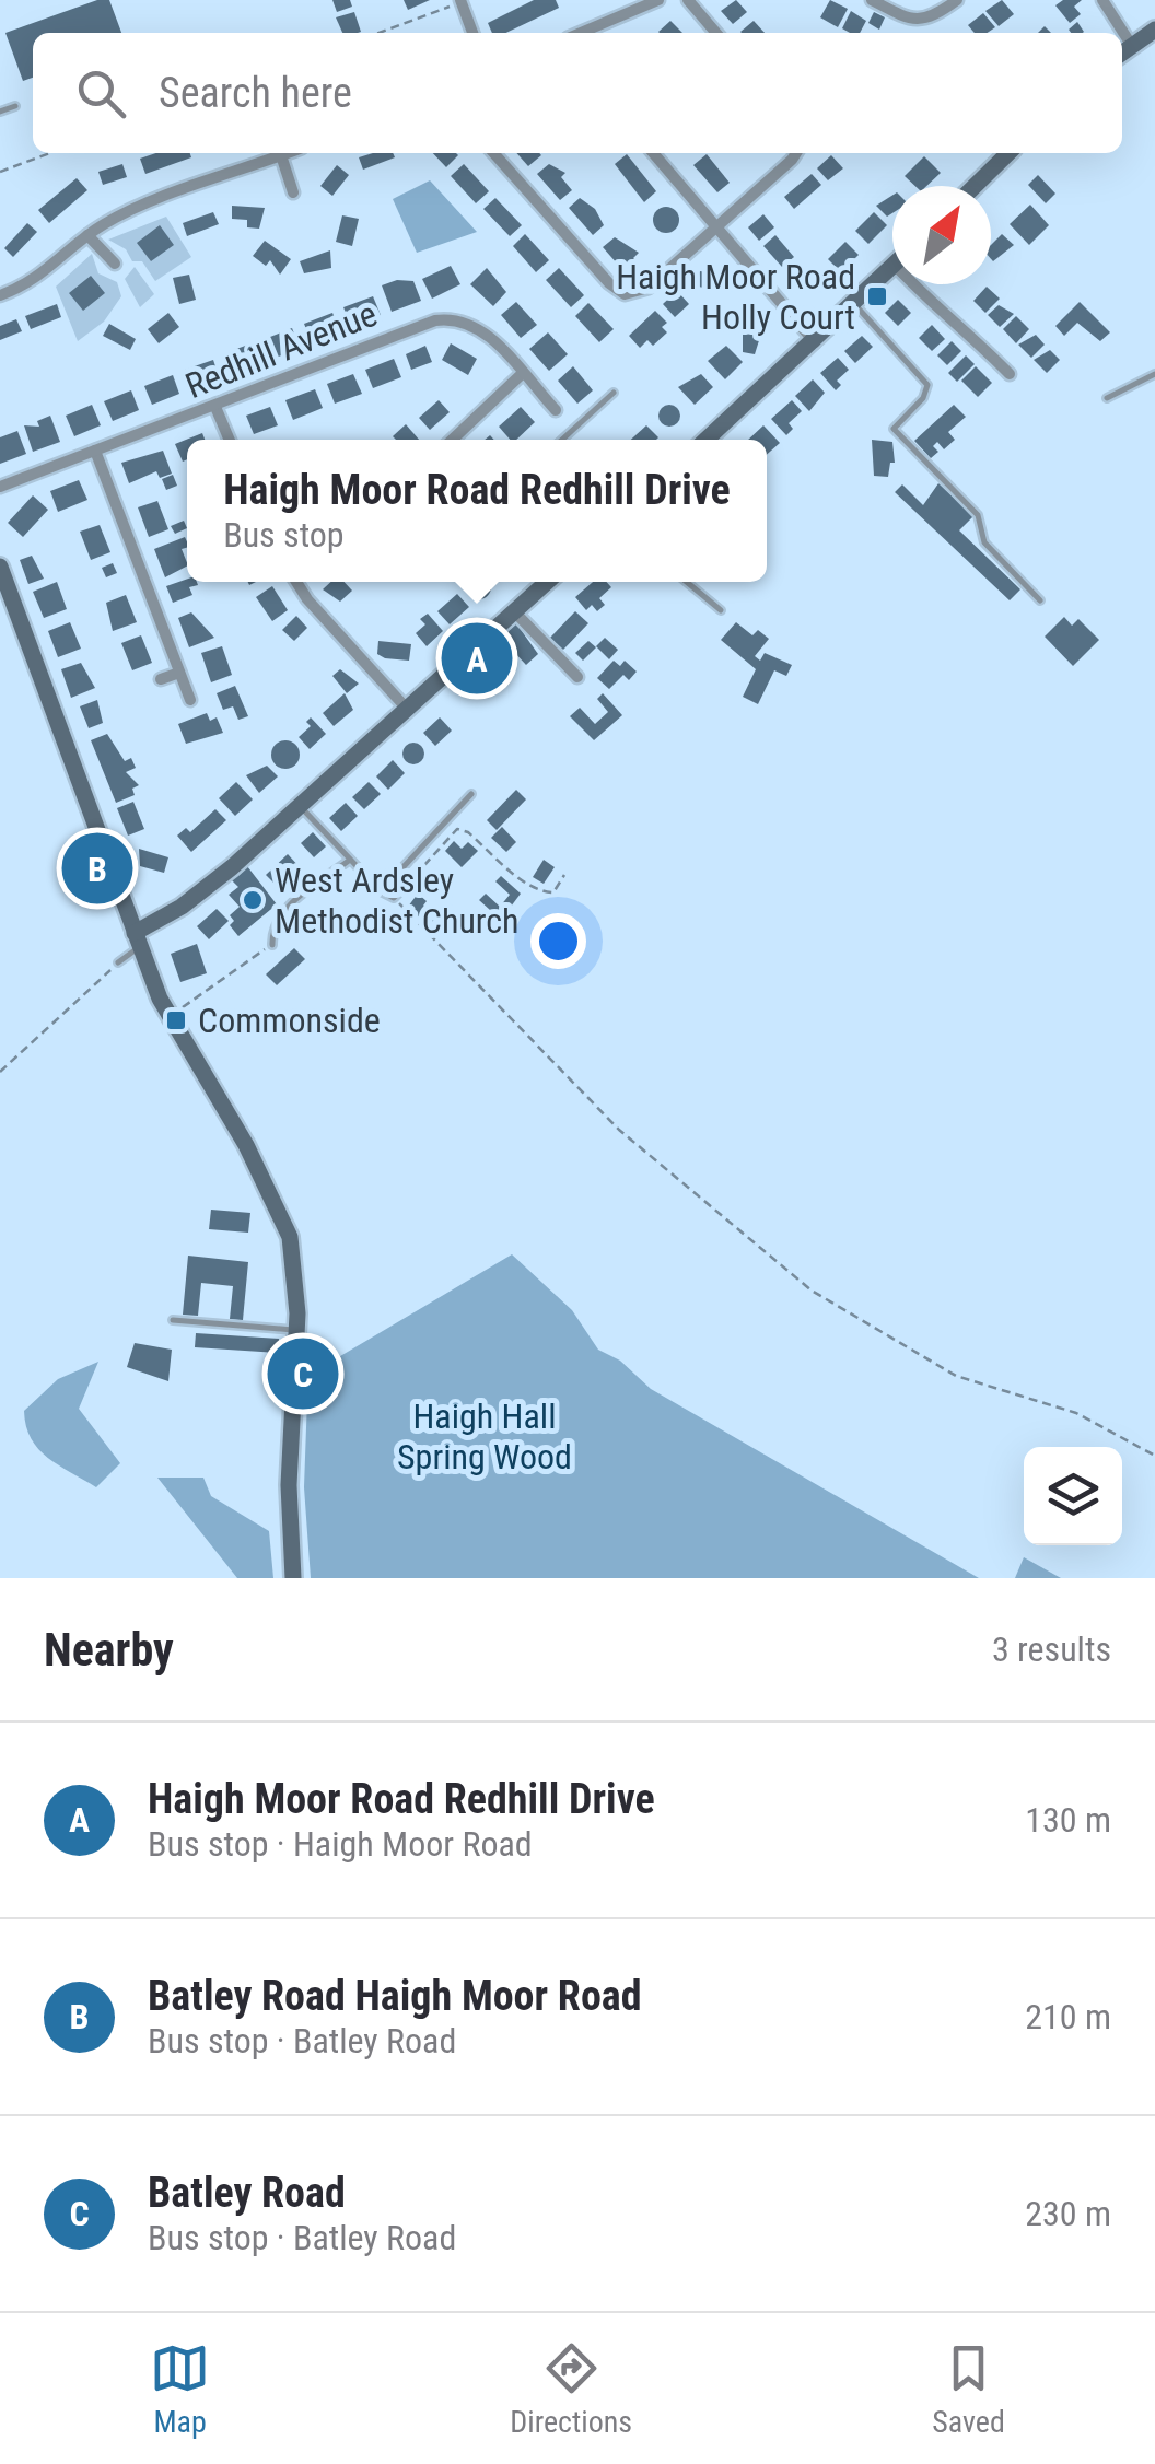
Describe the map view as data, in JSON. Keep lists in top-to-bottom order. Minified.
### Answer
{"streets":{"street":["Redhill Avenue"]},"parks":["Haigh Hall Spring Wood"],"places":{"transit":["Haigh Moor Road Holly Court","Commonside"],"other":["West Ardsley Methodist Church"]},"north":"top right","page":{"search":"Search here","popup":["Haigh Moor Road Redhill Drive","Bus stop"],"pins":["A","B","C"],"heading":["Nearby","3 results"],"list":[{"mark":"A","name":"Haigh Moor Road Redhill Drive","note":"Bus stop · Haigh Moor Road","value":"130 m"},{"mark":"B","name":"Batley Road Haigh Moor Road","note":"Bus stop · Batley Road","value":"210 m"},{"mark":"C","name":"Batley Road","note":"Bus stop · Batley Road","value":"230 m"}],"nav":["Map","Directions","Saved"]}}
